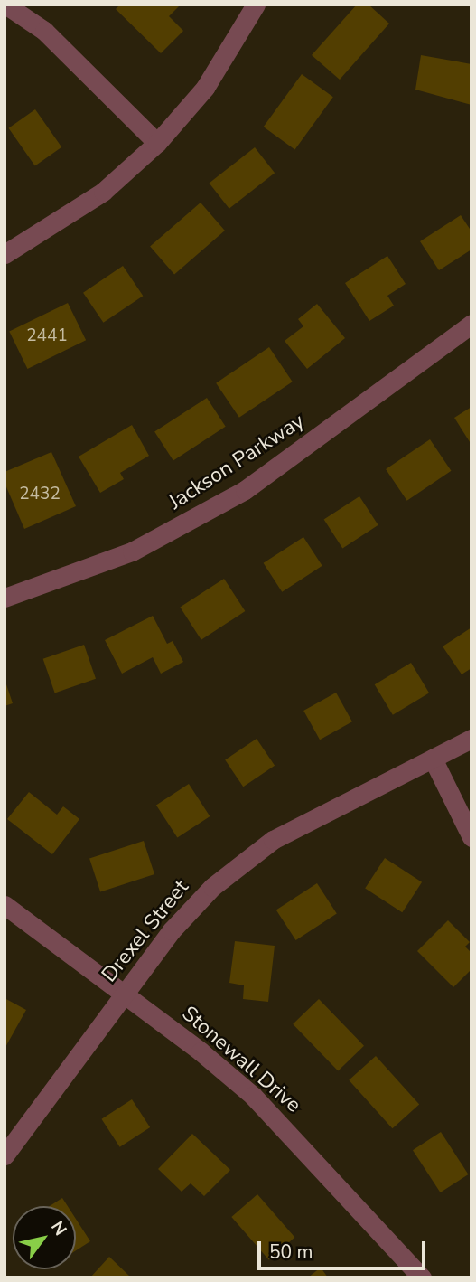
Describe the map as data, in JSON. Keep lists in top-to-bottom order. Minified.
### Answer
{"streets":{"street":["Jackson Parkway","Drexel Street","Stonewall Drive"]},"crossings":[["Drexel Street","Stonewall Drive"]],"house_numbers":["2441","2432"],"scale_bar":"50 m","north":"top right"}
